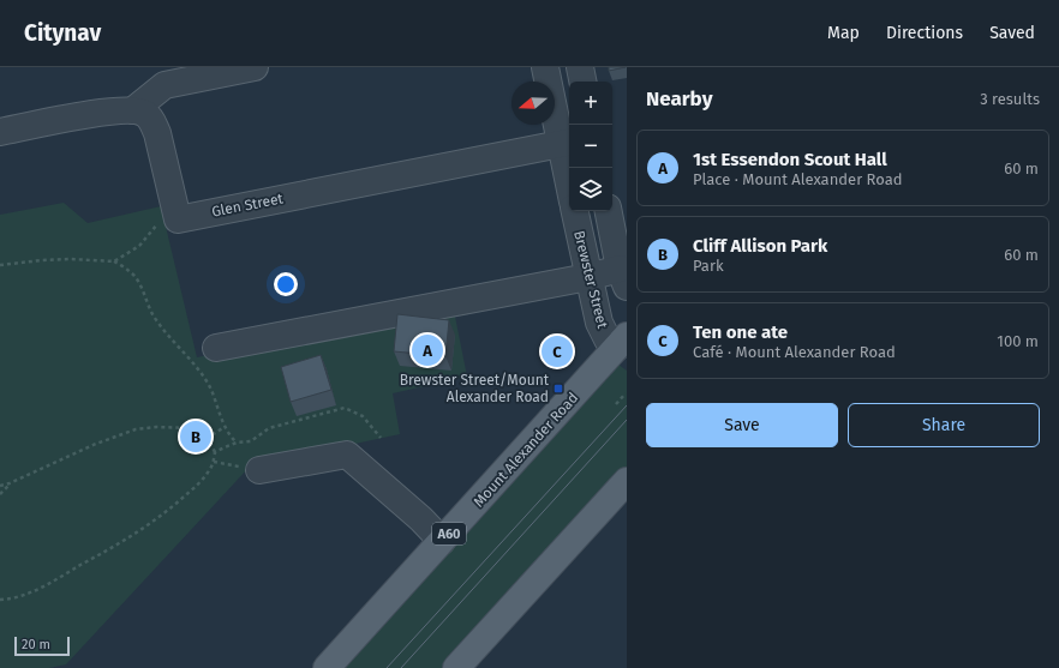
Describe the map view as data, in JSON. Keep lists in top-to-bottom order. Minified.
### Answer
{"streets":{"main road":["Mount Alexander Road","A60"],"street":["Glen Street","Brewster Street"]},"crossings":[["Brewster Street","Mount Alexander Road"]],"places":{"transit":["Brewster Street/Mount Alexander Road"]},"scale_bar":"20 m","north":"left","page":{"header":"Citynav","nav":["Map","Directions","Saved"],"heading":["Nearby","3 results"],"map_buttons":["+","−"],"list":[{"mark":"A","name":"1st Essendon Scout Hall","note":"Place · Mount Alexander Road","value":"60 m"},{"mark":"B","name":"Cliff Allison Park","note":"Park","value":"60 m"},{"mark":"C","name":"Ten one ate","note":"Café · Mount Alexander Road","value":"100 m"}],"pins":["A","C","B"],"buttons":["Save","Share"],"scale":"20 m"}}
